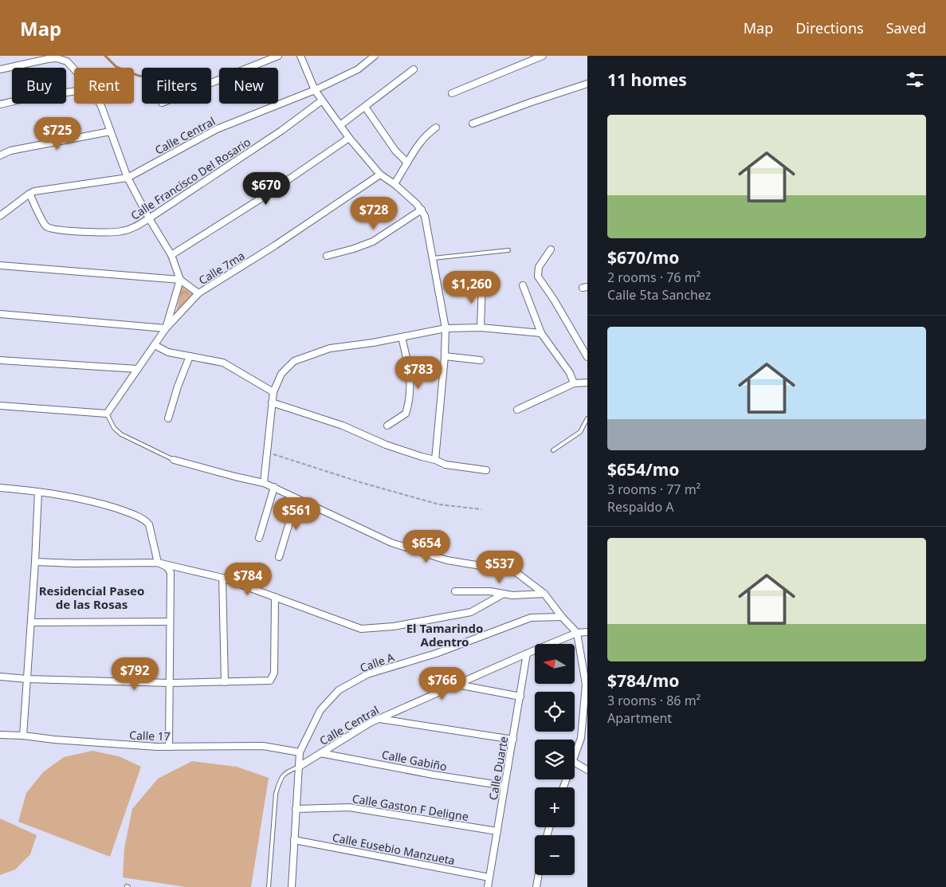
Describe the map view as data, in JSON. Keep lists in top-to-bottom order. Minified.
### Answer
{"streets":{"street":["Calle Central","Calle Francisco Del Rosario","Calle 7ma","Calle A","Calle 17","Calle Gabiño","Calle Duarte","Calle Gaston F Deligne","Calle Eusebio Manzueta"]},"crossings":[["Calle Central","Calle Francisco Del Rosario"],["Calle Central","Calle Gabiño"],["Calle Central","Calle Duarte"],["Calle A","Calle 17"],["Calle Gabiño","Calle Duarte"],["Calle Duarte","Calle Gaston F Deligne"],["Calle Duarte","Calle Eusebio Manzueta"]],"districts":["Residencial Paseo de las Rosas","El Tamarindo Adentro"],"north":"left","page":{"header":"Map","nav":["Map","Directions","Saved"],"heading":"11 homes","chip":["Buy","Rent","Filters","New"],"list":[{"name":"$670/mo","note":"2 rooms · 76 m² · Calle 5ta Sanchez"},{"name":"$654/mo","note":"3 rooms · 77 m² · Respaldo A"},{"name":"$784/mo","note":"3 rooms · 86 m² · Apartment"}],"price":["$725","$670","$728","$1,260","$783","$561","$654","$537","$784","$792","$766"],"map_buttons":["+","−"]}}
